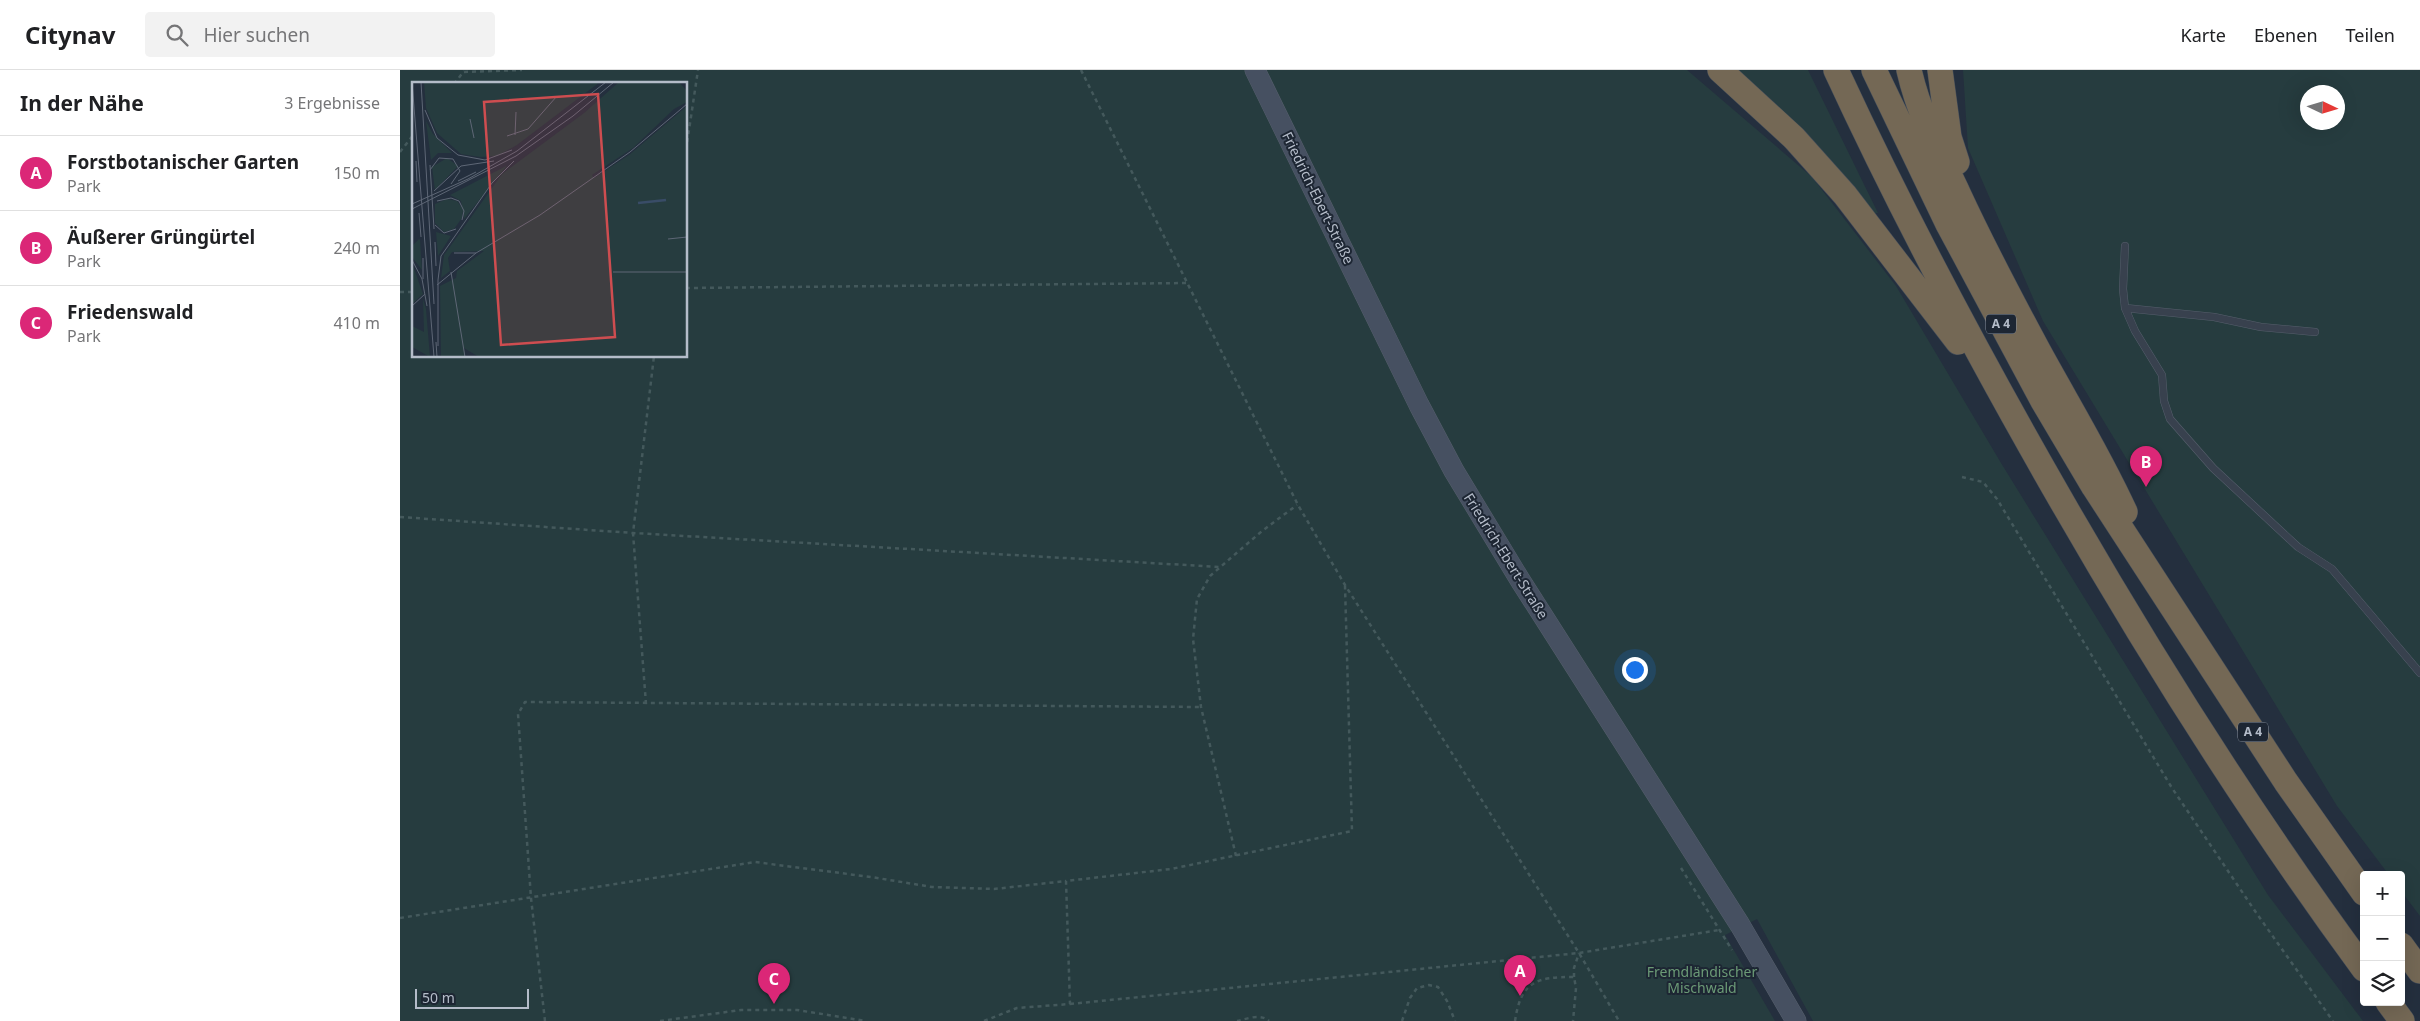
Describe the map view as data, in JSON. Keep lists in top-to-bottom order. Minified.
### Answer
{"streets":{"highway":["A 4"],"main road":["Friedrich-Ebert-Straße"]},"parks":["Fremdländischer Mischwald"],"scale_bar":"50 m","north":"right","page":{"header":"Citynav","search":"Hier suchen","nav":["Karte","Ebenen","Teilen"],"heading":["In der Nähe","3 Ergebnisse"],"list":[{"mark":"A","name":"Forstbotanischer Garten","note":"Park","value":"150 m"},{"mark":"B","name":"Äußerer Grüngürtel","note":"Park","value":"240 m"},{"mark":"C","name":"Friedenswald","note":"Park","value":"410 m"}],"pins":["B","A","C"],"map_buttons":["+","−"],"scale":"50 m"}}
